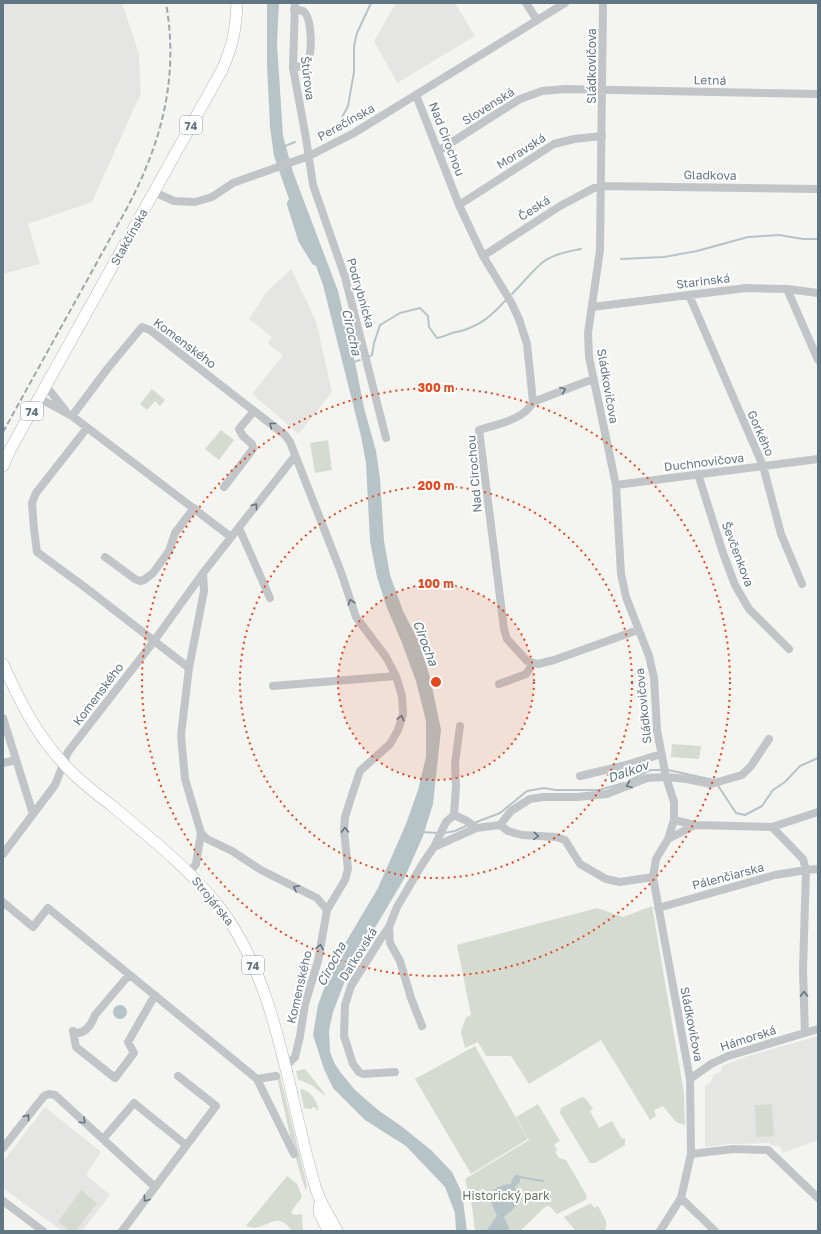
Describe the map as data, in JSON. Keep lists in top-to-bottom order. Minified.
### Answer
{"streets":{"main road":["74","Stakčínska","Strojárska"],"street":["Sládkovičova","Štúrova","Letná","Slovenská","Perečínska","Nad Cirochou","Moravská","Gladkova","Česká","Starinská","Podrybnícka","Komenského","Gorkého","Duchnovičova","Ševčenkova","Pálenčiarska","Daľkovská","Hámorská"]},"crossings":[["Sládkovičova","Letná"],["Sládkovičova","Slovenská"],["Sládkovičova","Moravská"],["Sládkovičova","Gladkova"],["Sládkovičova","Česká"],["Sládkovičova","Starinská"],["Sládkovičova","Duchnovičova"],["Sládkovičova","Pálenčiarska"],["Sládkovičova","Hámorská"],["Štúrova","Perečínska"],["Štúrova","Podrybnícka"],["Letná","Slovenská"],["Slovenská","Nad Cirochou"],["Perečínska","Nad Cirochou"],["Perečínska","Stakčínska"],["Perečínska","Podrybnícka"],["74","Strojárska"],["Nad Cirochou","Moravská"],["Nad Cirochou","Česká"],["Gladkova","Česká"],["Starinská","Gorkého"],["Komenského","Strojárska"],["Gorkého","Duchnovičova"],["Duchnovičova","Ševčenkova"]],"one_way":["Komenského"],"water":["Cirocha","Dalkov"],"parks":["Historický park"],"rings":["300 m","200 m","100 m"]}
